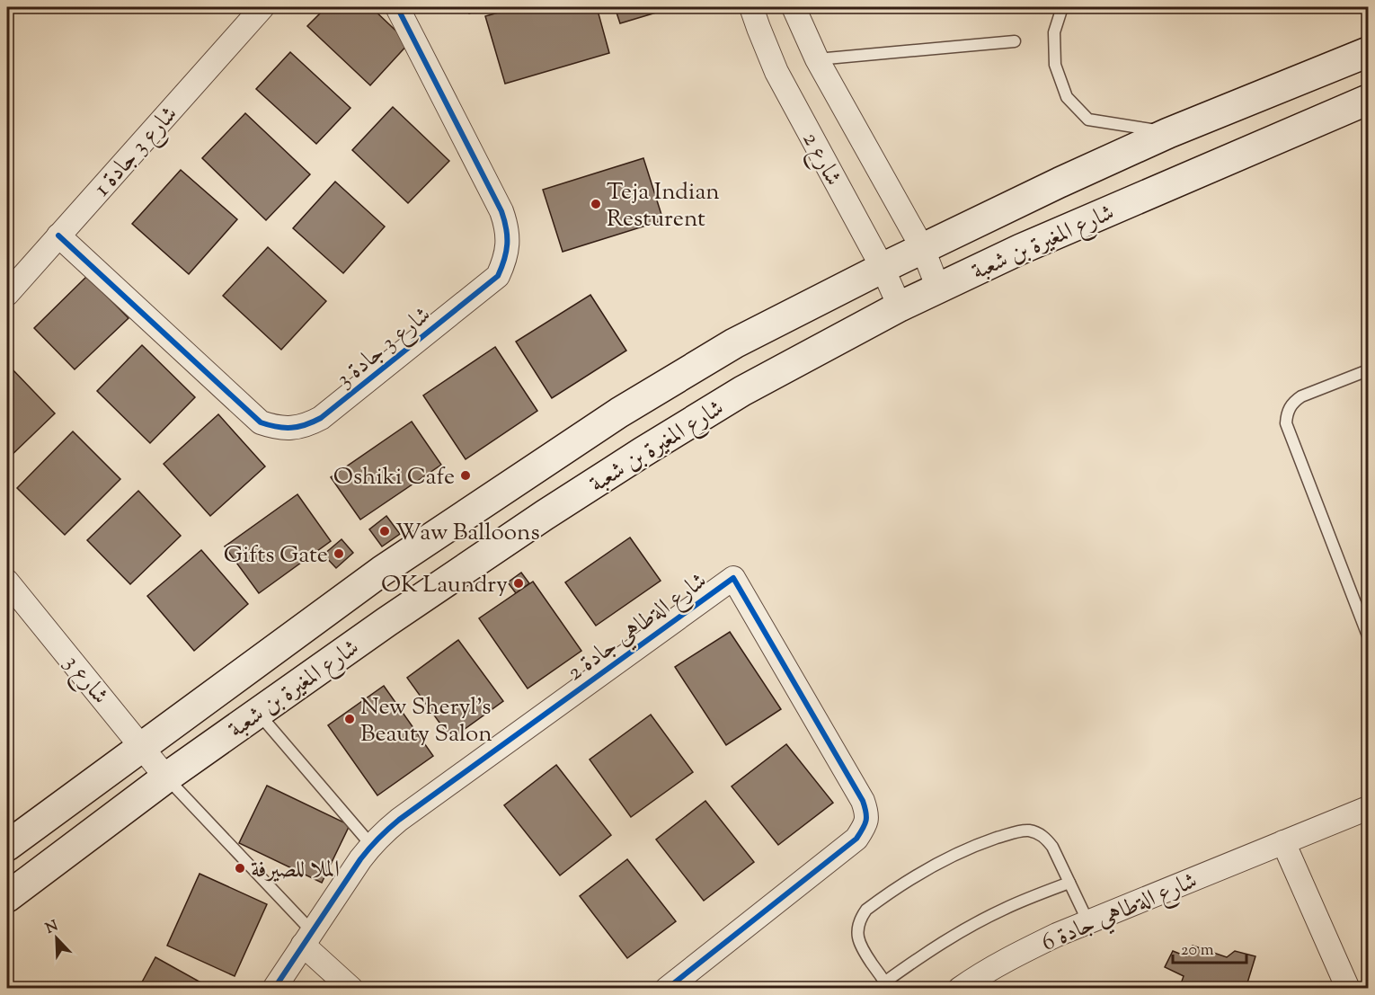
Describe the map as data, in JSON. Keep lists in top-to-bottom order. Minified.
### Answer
{"streets":{"main road":["شارع المغيرة بن شعبة"],"street":["شارع 3 جادة 1","شارع 2","شارع 3 جادة 3","شارع الةطاهي جادة 2","شارع 3","شارع الةطاهي جادة 6"]},"crossings":[["شارع 3 جادة 1","شارع 3 جادة 3"],["شارع 2","شارع المغيرة بن شعبة"],["شارع المغيرة بن شعبة","شارع 3"]],"places":["Teja Indian Resturent","Oshiki Cafe","Waw Balloons","Gifts Gate","OK Laundry","New Sheryl's Beauty Salon","الملا للصيرفة"],"scale_bar":"20 m","north":"top left"}
